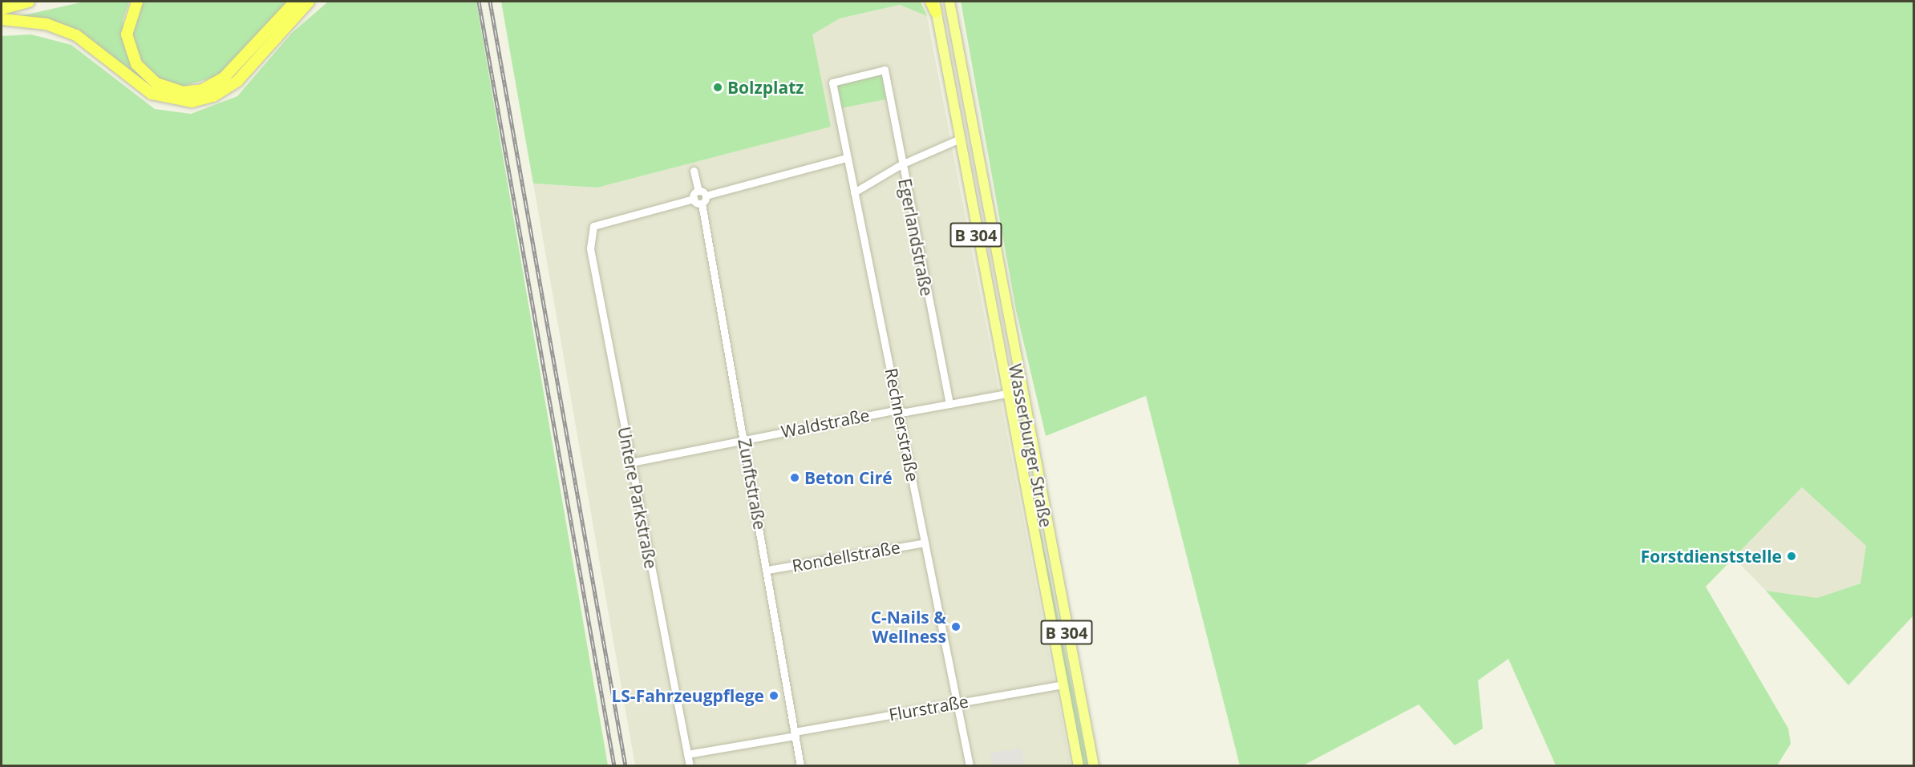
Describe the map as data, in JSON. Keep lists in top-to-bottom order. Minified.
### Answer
{"streets":{"main road":["B 304","Wasserburger Straße"],"street":["Egerlandstraße","Waldstraße","Rechnerstraße","Zunftstraße","Untere Parkstraße","Rondellstraße","Flurstraße"]},"crossings":[["Egerlandstraße","Waldstraße"],["Egerlandstraße","Rechnerstraße"],["Waldstraße","Rechnerstraße"],["Waldstraße","Wasserburger Straße"],["Waldstraße","Zunftstraße"],["Waldstraße","Untere Parkstraße"],["Rechnerstraße","Rondellstraße"],["Rechnerstraße","Flurstraße"],["Wasserburger Straße","Flurstraße"],["Zunftstraße","Rondellstraße"],["Zunftstraße","Flurstraße"],["Untere Parkstraße","Flurstraße"]],"places":["Bolzplatz","Beton Ciré","Forstdienststelle","C-Nails & Wellness","LS-Fahrzeugpflege"]}
